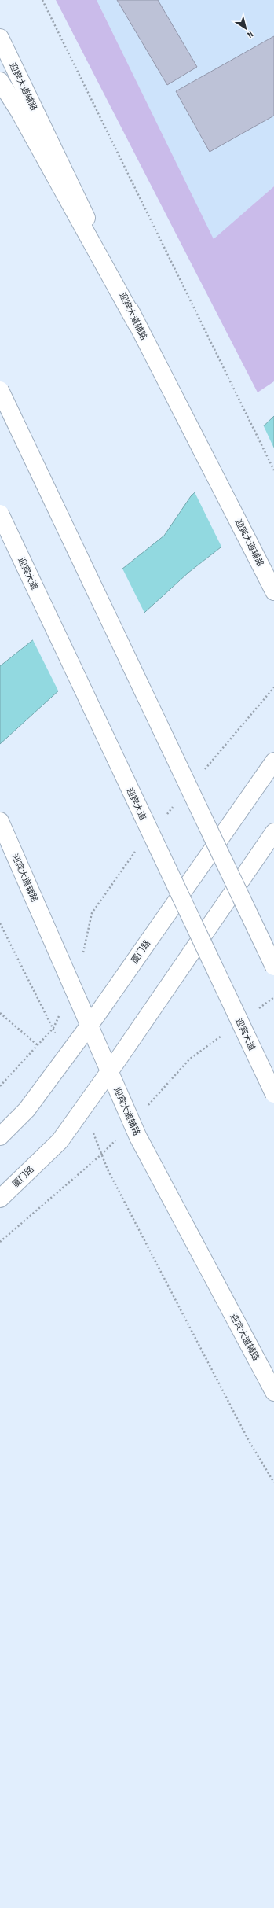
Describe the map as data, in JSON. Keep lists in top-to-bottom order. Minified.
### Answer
{"streets":{"main road":["迎宾大道辅路","迎宾大道","厦门路"]},"crossings":[["迎宾大道辅路","厦门路"]],"north":"bottom right"}
